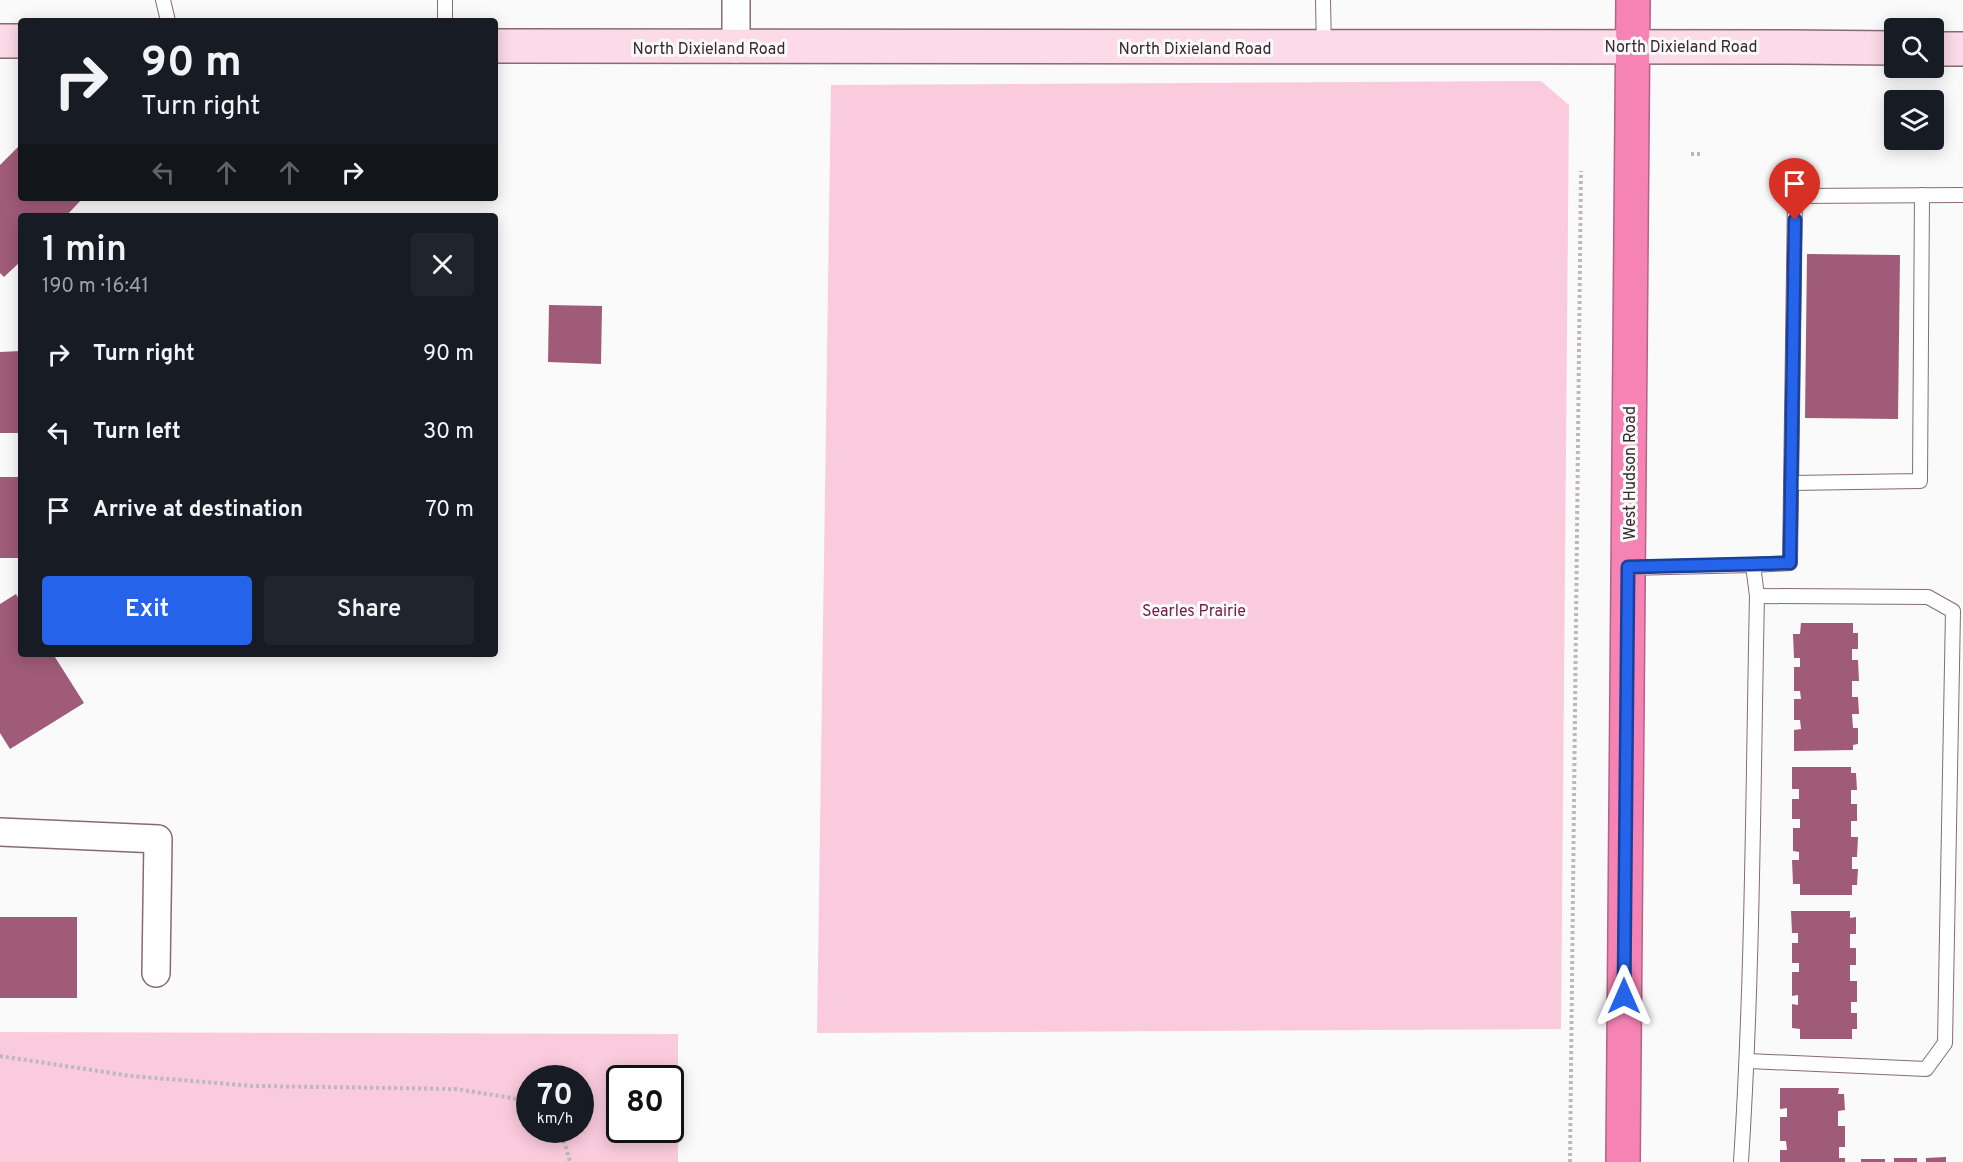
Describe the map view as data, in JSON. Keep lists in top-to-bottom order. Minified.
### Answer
{"streets":{"highway":["West Hudson Road"],"street":["North Dixieland Road"]},"crossings":[["North Dixieland Road","West Hudson Road"]],"parks":["Searles Prairie"],"page":{"turn":["90 m","Turn right"],"heading":["1 min","190 m · 16:41"],"list":[{"name":"Turn right","value":"90 m"},{"name":"Turn left","value":"30 m"},{"name":"Arrive at destination","value":"70 m"}],"buttons":["Exit","Share"],"speed":"70 km/h","limit":"80"}}
